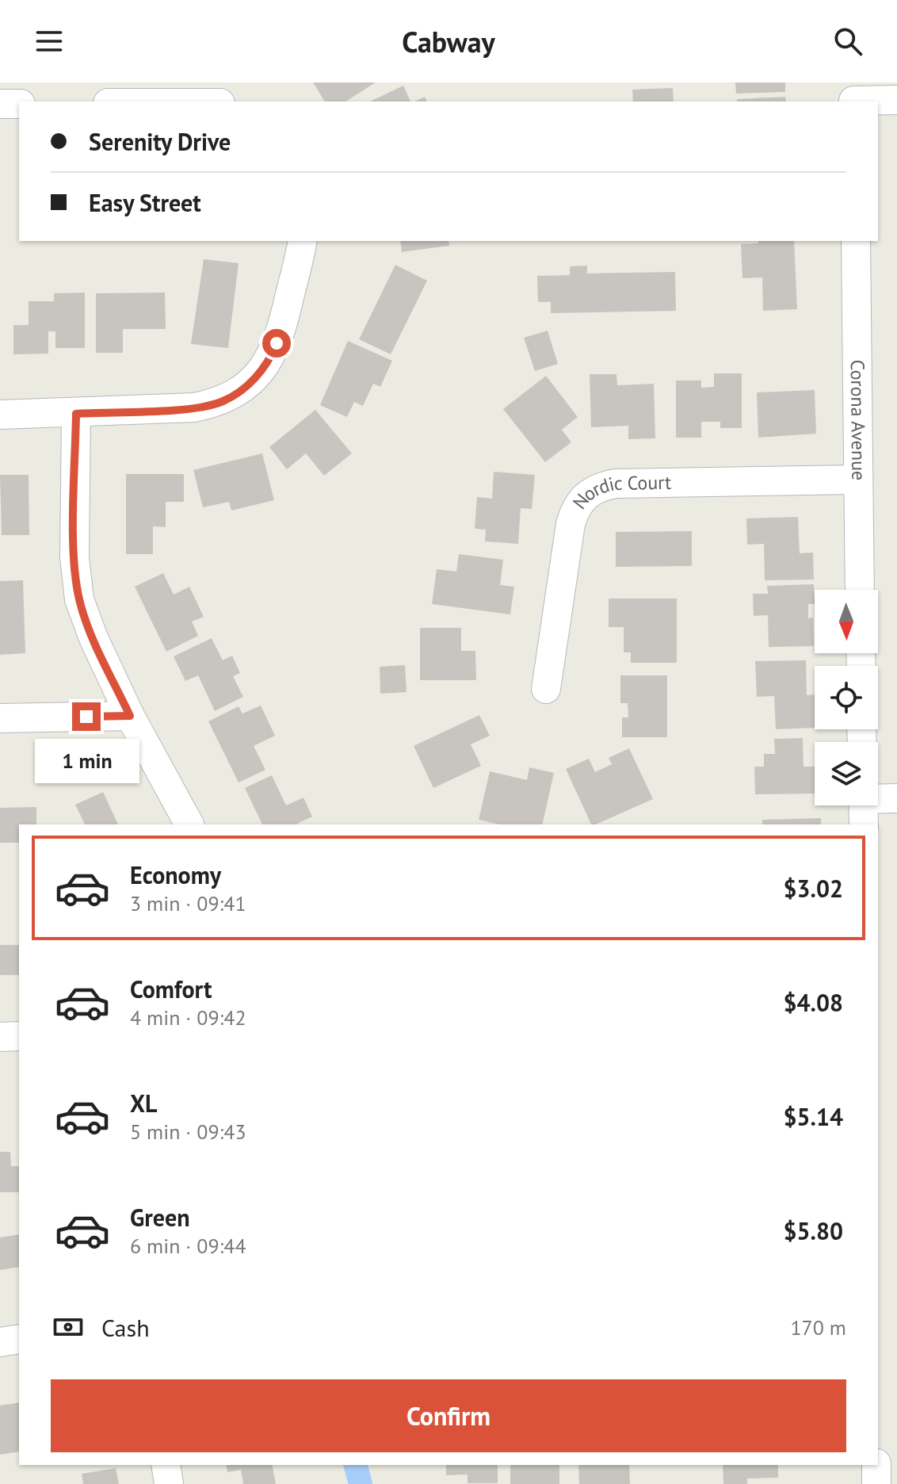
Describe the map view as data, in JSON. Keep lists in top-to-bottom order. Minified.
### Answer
{"streets":{"street":["Corona Avenue","Nordic Court"]},"crossings":[["Corona Avenue","Nordic Court"]],"north":"bottom","page":{"header":"Cabway","banner":["Serenity Drive","Easy Street"],"bubble":"1 min","list":[{"name":"Economy","note":"3 min · 09:41","value":"$3.02"},{"name":"Comfort","note":"4 min · 09:42","value":"$4.08"},{"name":"XL","note":"5 min · 09:43","value":"$5.14"},{"name":"Green","note":"6 min · 09:44","value":"$5.80"}],"pay":["Cash","170 m"],"buttons":"Confirm"}}
